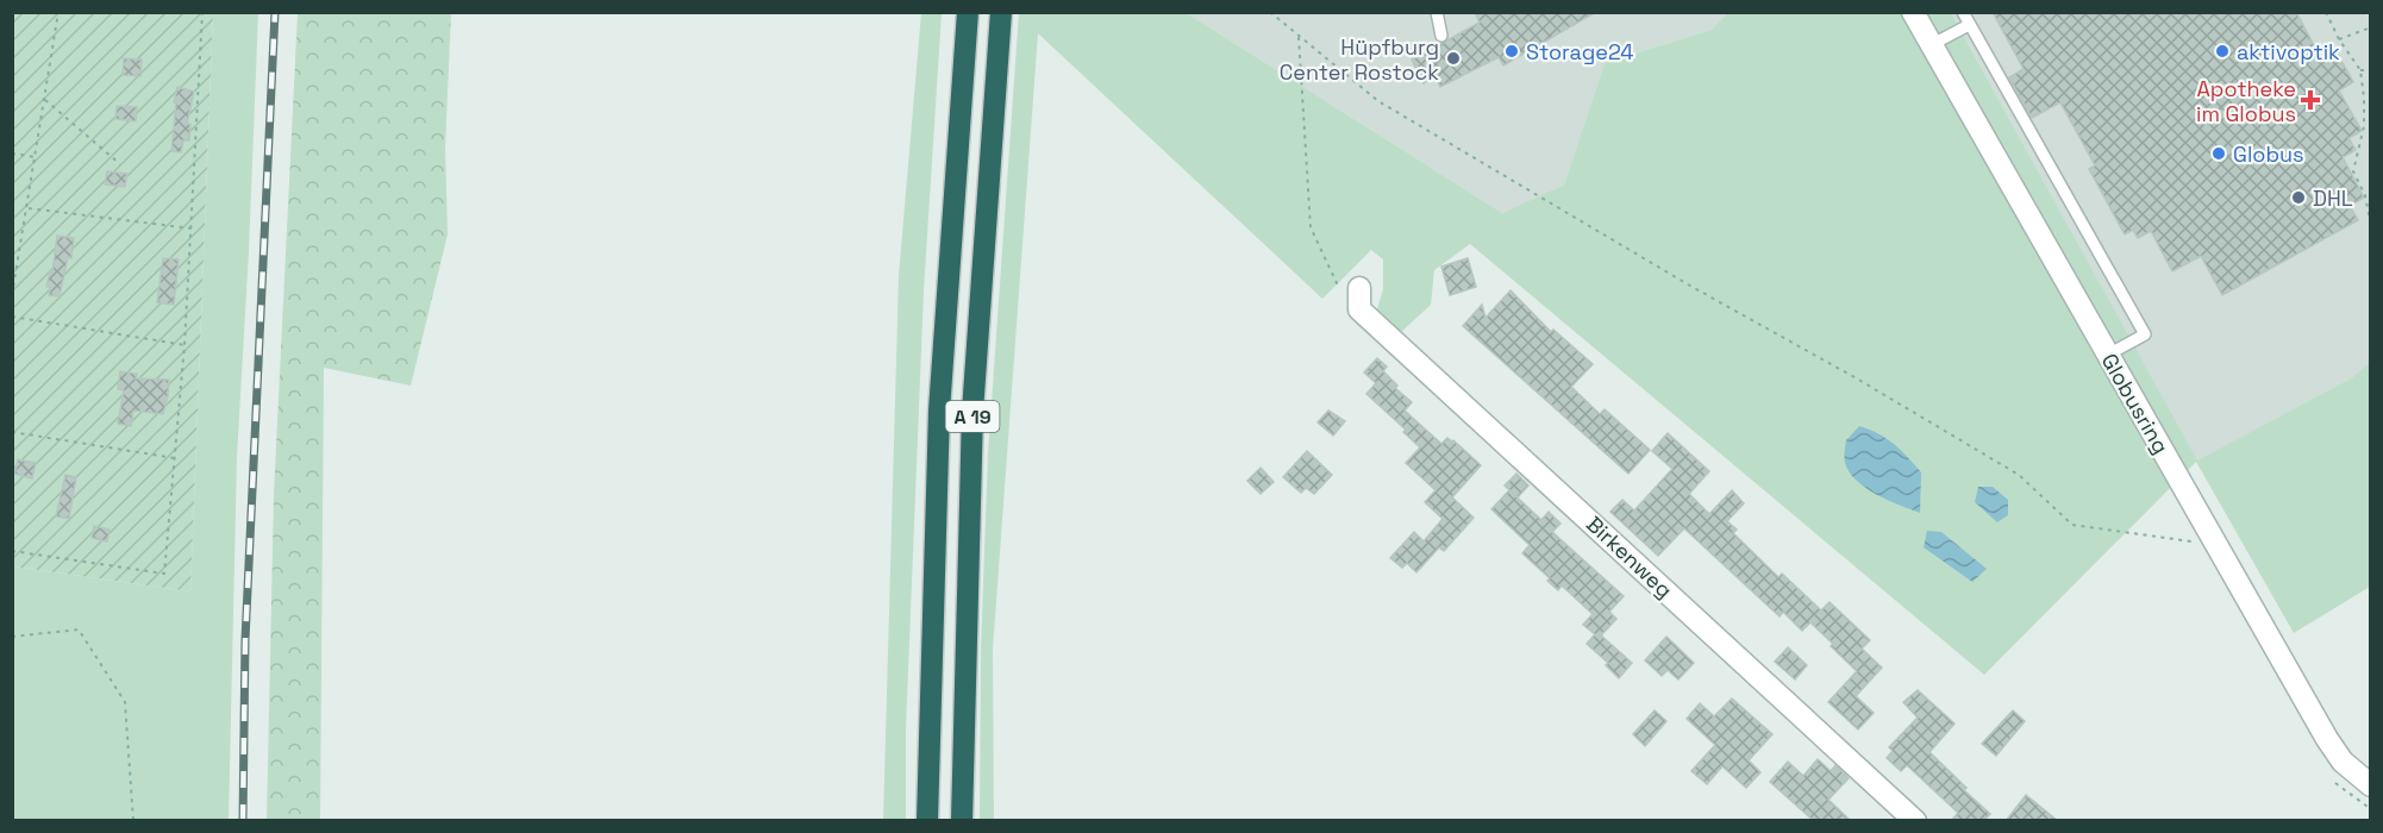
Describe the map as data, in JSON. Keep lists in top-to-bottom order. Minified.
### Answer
{"streets":{"highway":["A 19"],"street":["Globusring","Birkenweg"]},"places":{"other":["Storage24","aktivoptik","Hüpfburg Center Rostock","Globus","DHL"],"health":["Apotheke im Globus"]}}
